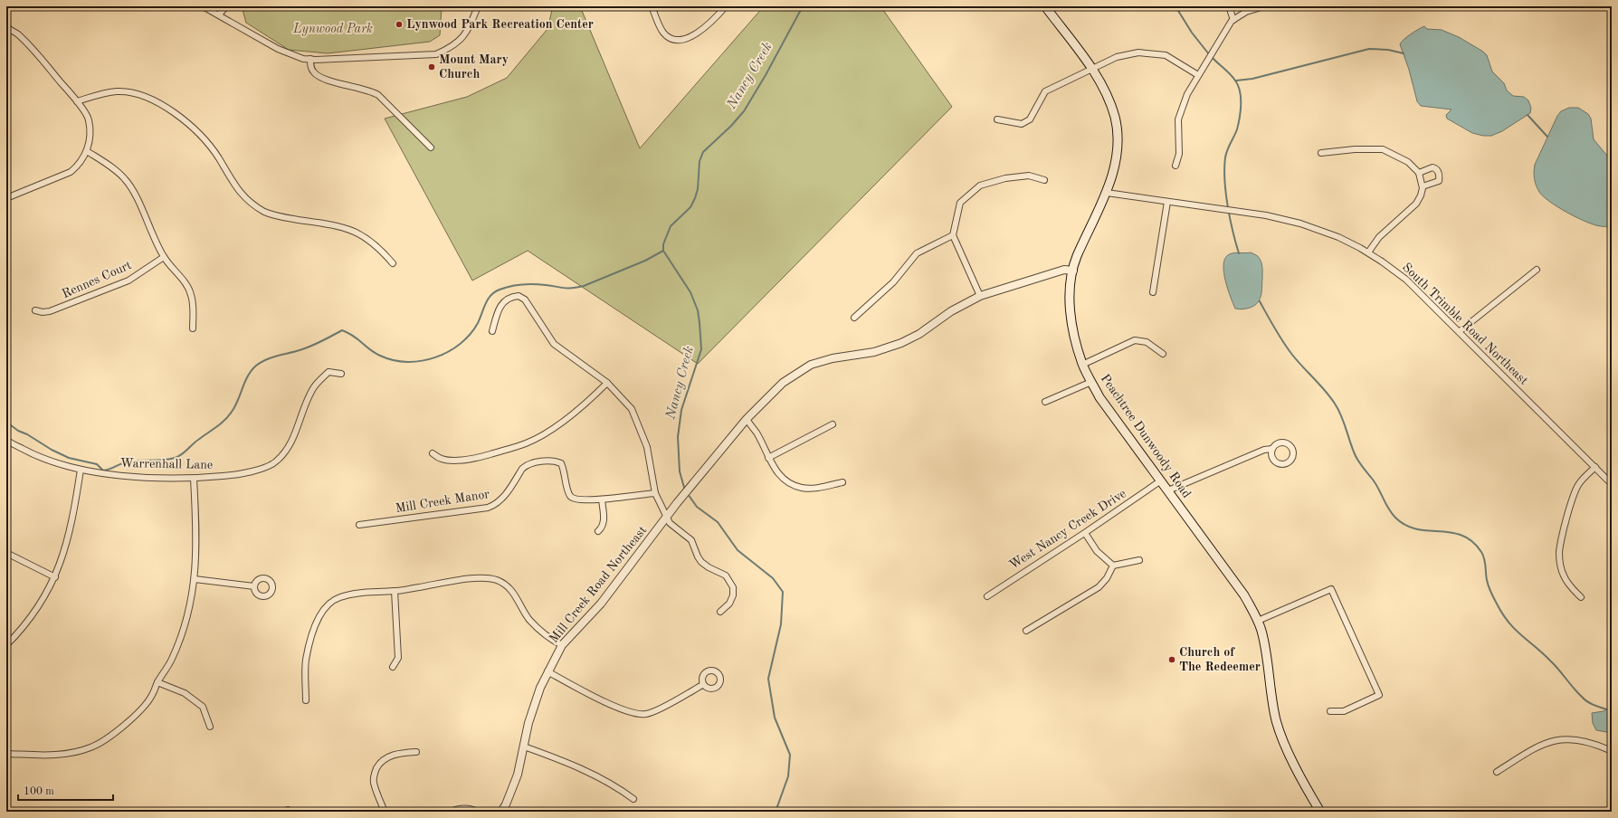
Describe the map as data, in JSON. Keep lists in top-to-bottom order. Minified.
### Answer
{"streets":{"main road":["Peachtree Dunwoody Road"],"street":["Rennes Court","South Trimble Road Northeast","Warrenhall Lane","Mill Creek Manor","West Nancy Creek Drive","Mill Creek Road Northeast"]},"crossings":[["South Trimble Road Northeast","Peachtree Dunwoody Road"],["Peachtree Dunwoody Road","West Nancy Creek Drive"],["Peachtree Dunwoody Road","Mill Creek Road Northeast"]],"water":["Nancy Creek"],"parks":["Lynwood Park"],"places":["Lynwood Park Recreation Center","Mount Mary Church","Church of The Redeemer"],"scale_bar":"100 m"}
